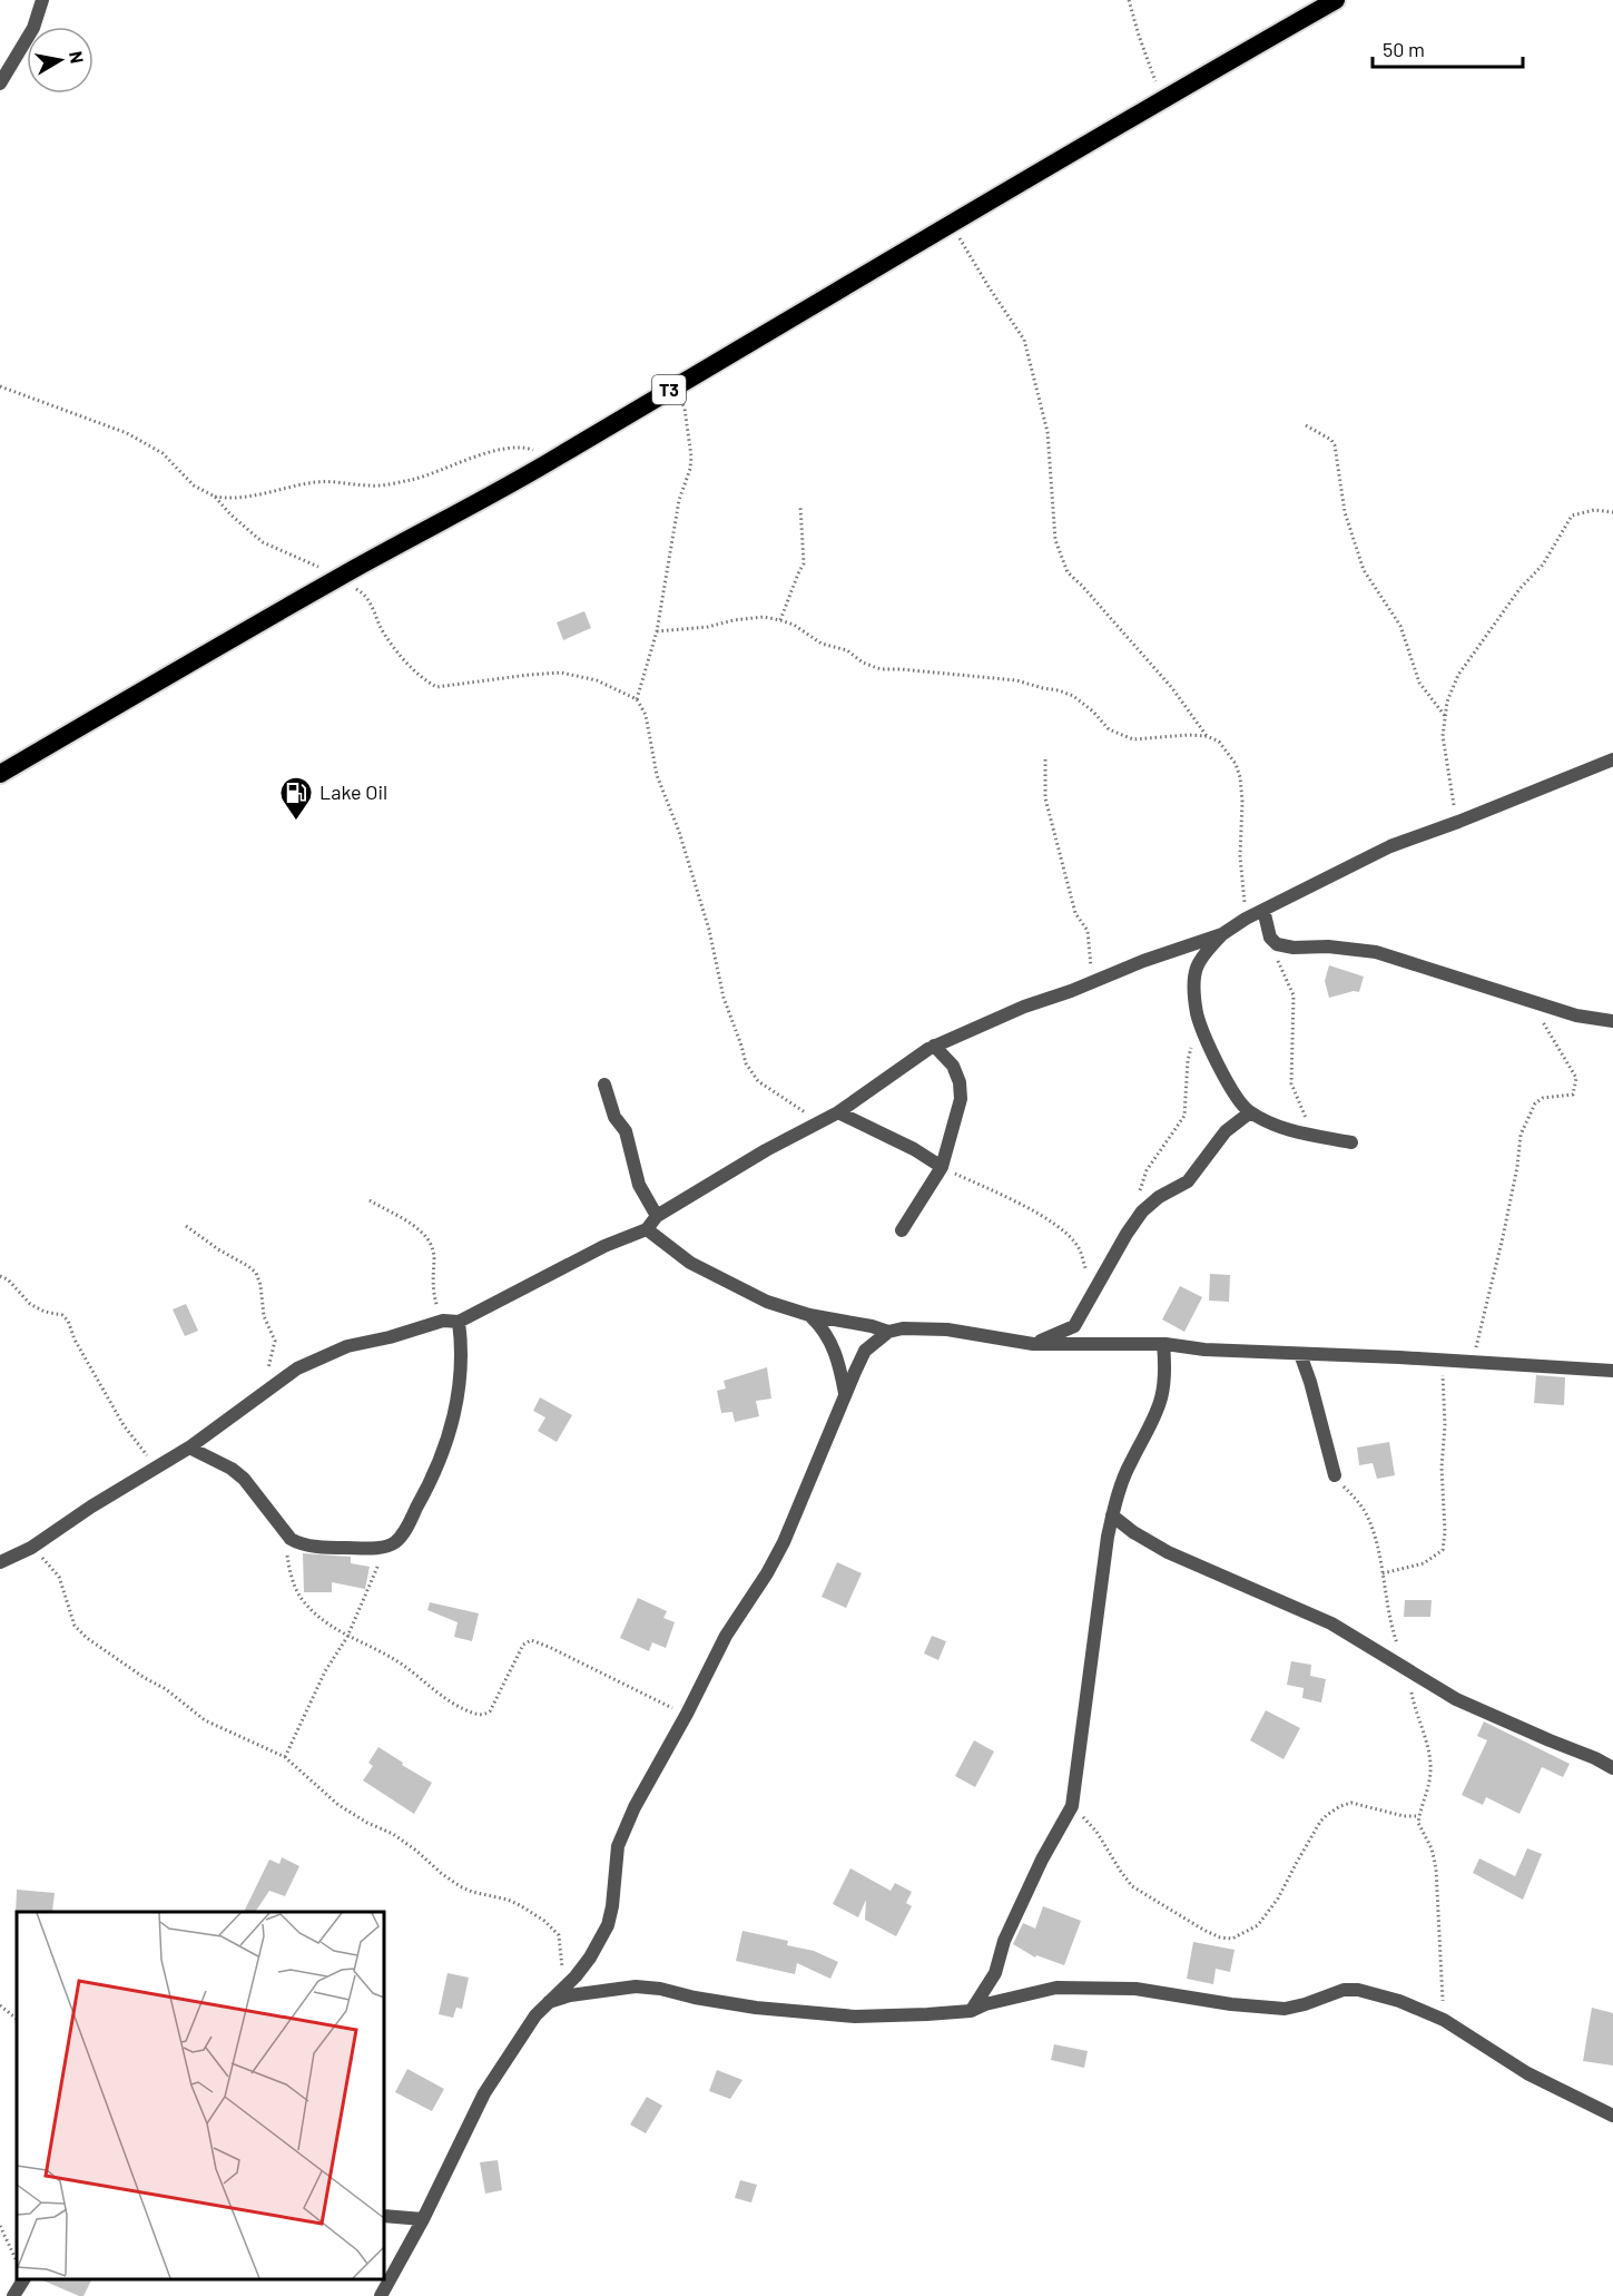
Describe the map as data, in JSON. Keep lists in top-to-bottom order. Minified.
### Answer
{"streets":{"highway":["T3"]},"places":{"fuel station":["Lake Oil"]},"scale_bar":"50 m","north":"right"}
